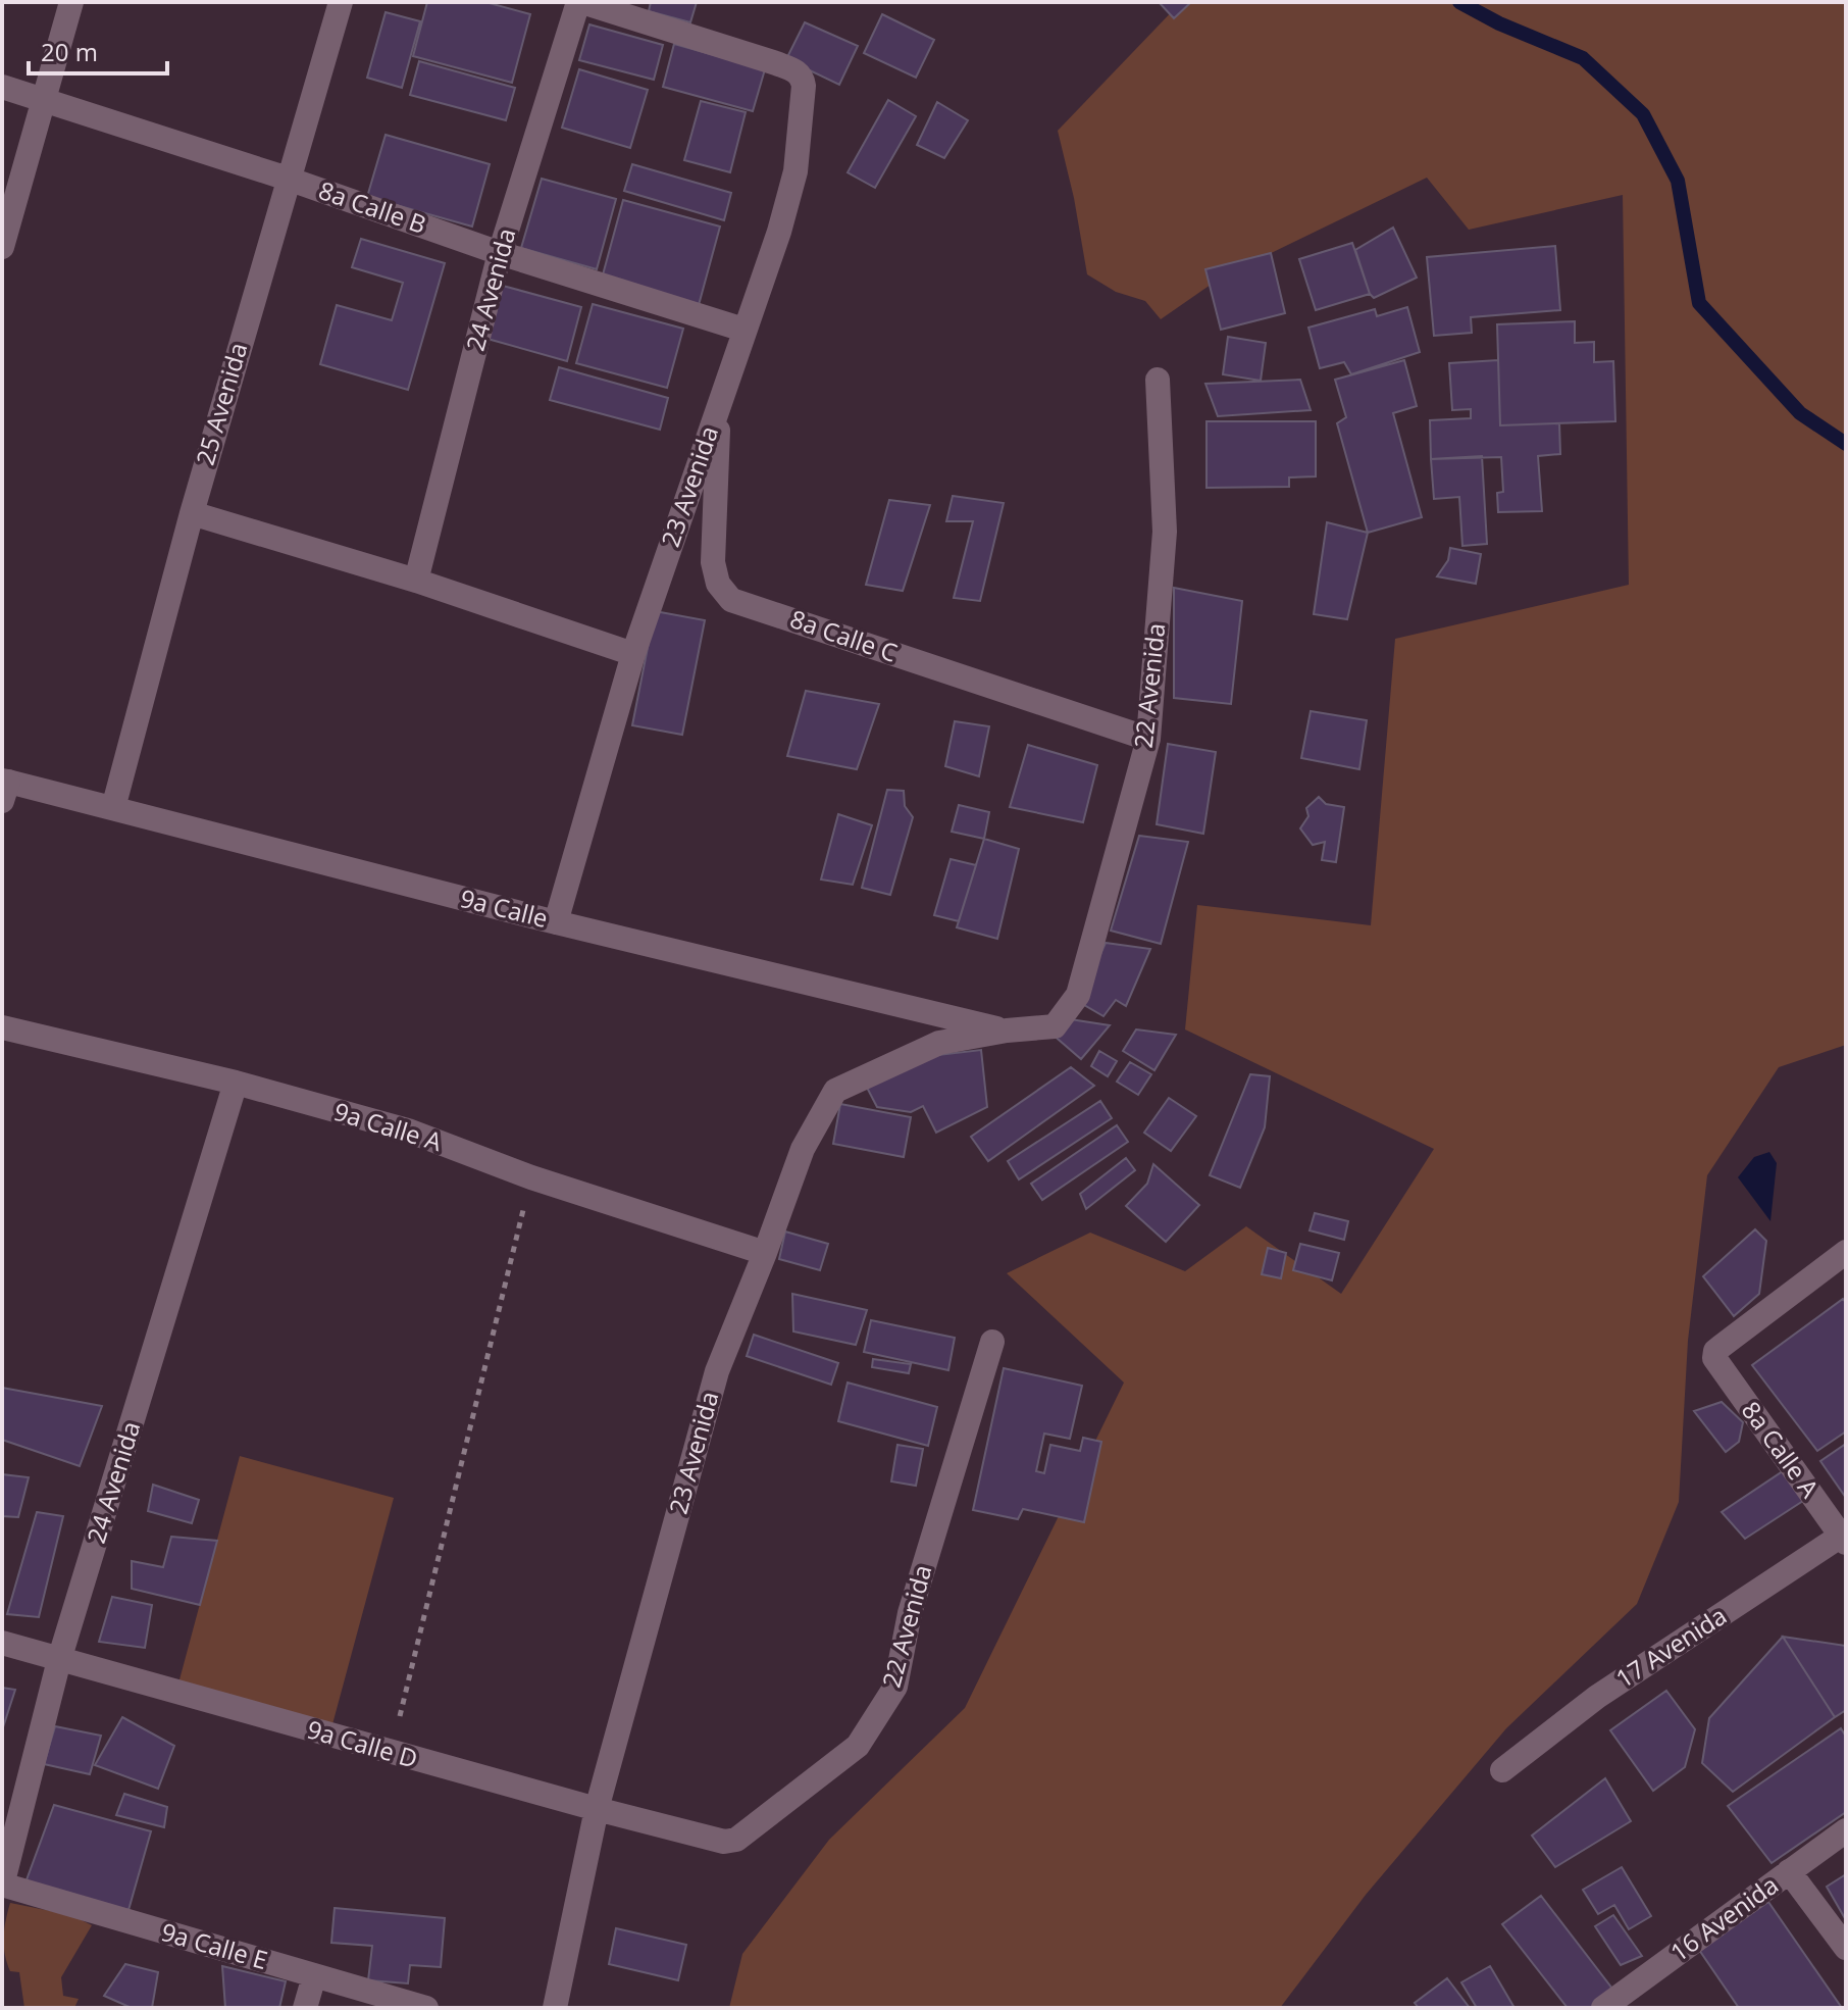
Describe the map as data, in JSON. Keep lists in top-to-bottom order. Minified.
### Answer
{"streets":{"street":["8a Calle B","24 Avenida","25 Avenida","23 Avenida","8a Calle C","22 Avenida","9a Calle","9a Calle A","8a Calle A","17 Avenida","9a Calle D","16 Avenida","9a Calle E"]},"crossings":[["8a Calle B","24 Avenida"],["8a Calle B","25 Avenida"],["8a Calle B","23 Avenida"],["24 Avenida","23 Avenida"],["24 Avenida","9a Calle A"],["24 Avenida","9a Calle D"],["24 Avenida","9a Calle E"],["25 Avenida","9a Calle"],["23 Avenida","8a Calle C"],["23 Avenida","22 Avenida"],["23 Avenida","9a Calle"],["23 Avenida","9a Calle A"],["23 Avenida","9a Calle D"],["8a Calle C","22 Avenida"],["22 Avenida","9a Calle"],["22 Avenida","9a Calle D"],["8a Calle A","17 Avenida"]],"scale_bar":"20 m"}
